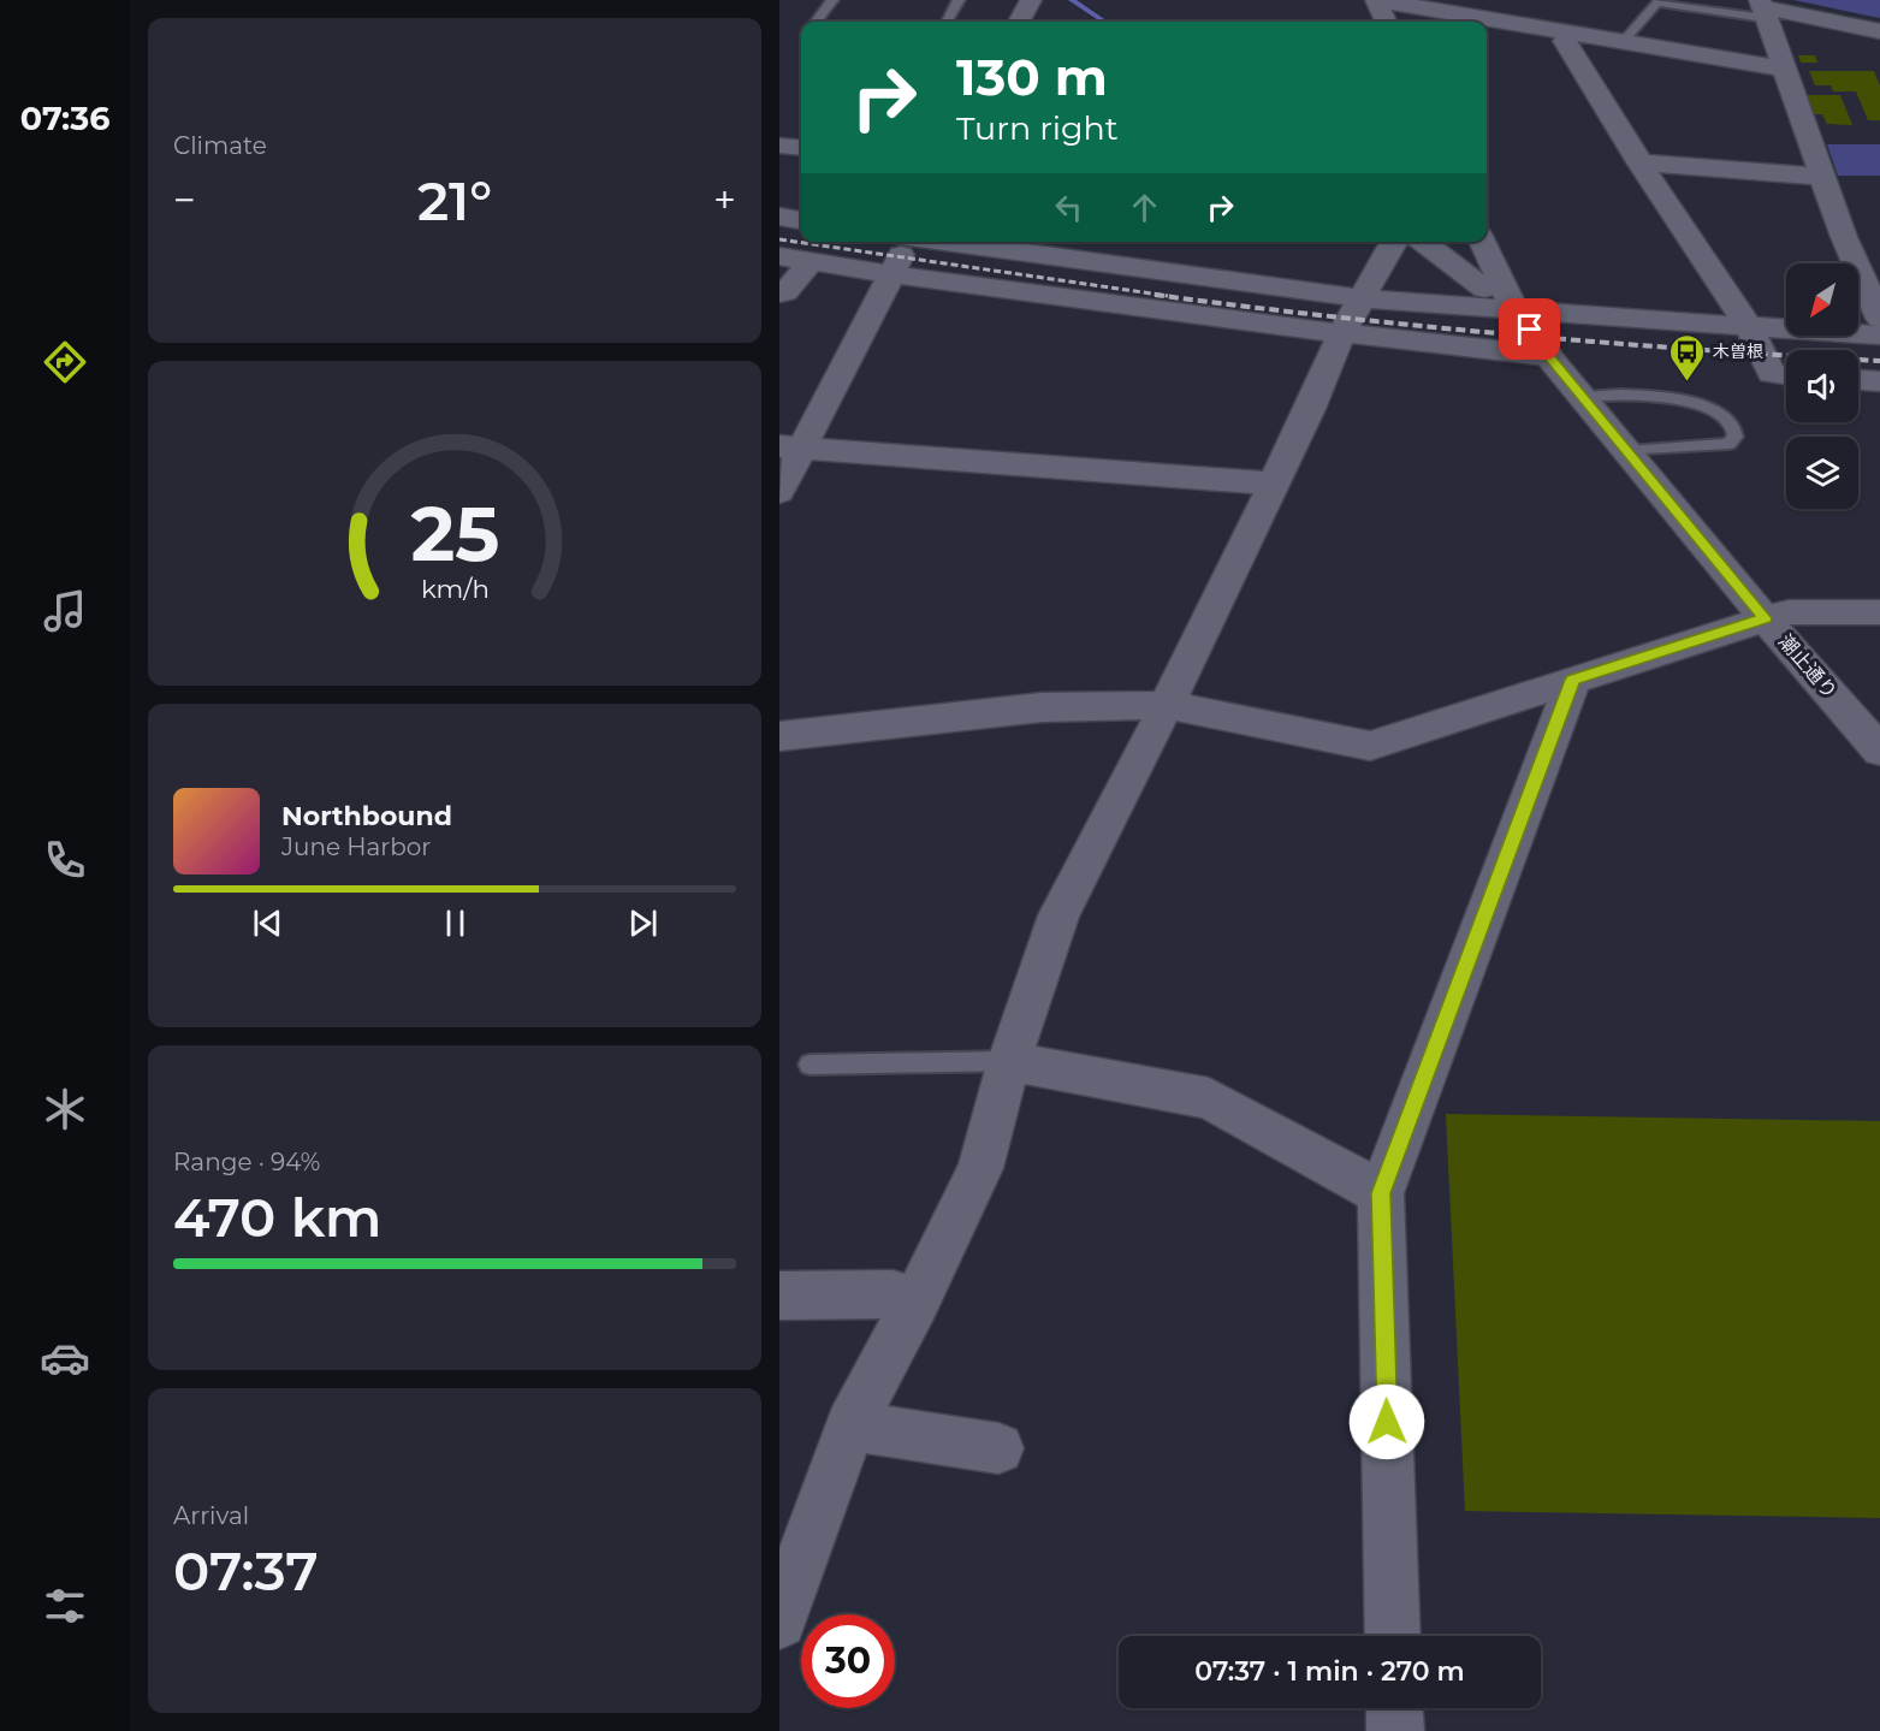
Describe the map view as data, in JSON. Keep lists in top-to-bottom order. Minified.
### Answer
{"streets":{"street":["潮止通り"]},"places":{"bus stop":["木曽根"]},"north":"bottom left","page":{"tabs":"07:36","tile":["Climate",["Range · 94%","470 km"],["Arrival","07:37"]],"turn":["130 m","Turn right"],"heat":["−","21°","+"],"song":["Northbound","June Harbor"],"limit":"30","trip":"07:37 · 1 min · 270 m","gauge":["25","km/h"]}}
